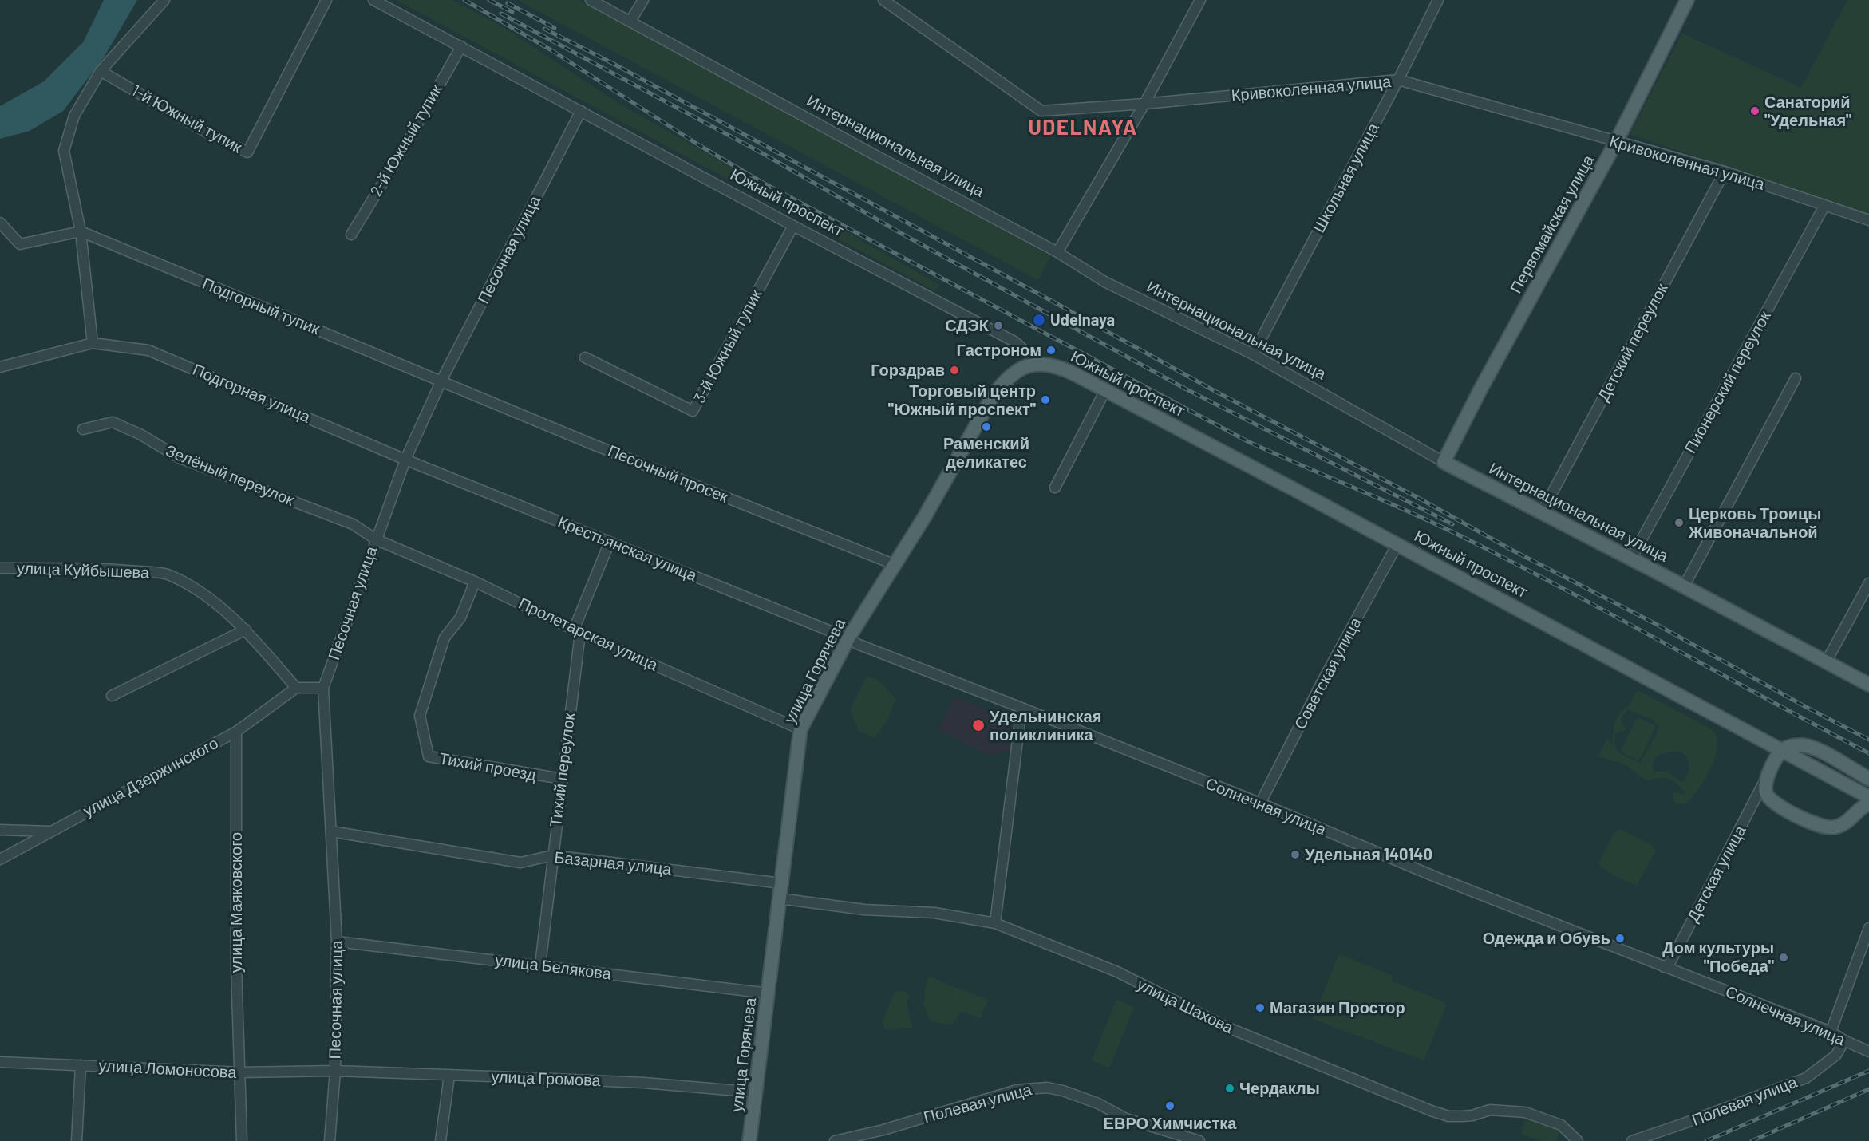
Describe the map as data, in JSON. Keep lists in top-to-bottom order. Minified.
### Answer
{"streets":{"main road":["Интернациональная улица","Южный проспект","Первомайская улица","улица Горячева"],"street":["Кривоколенная улица","1-й Южный тупик","2-й Южный тупик","Школьная улица","Песочная улица","Подгорный тупик","Детский переулок","3-й Южный тупик","Пионерский переулок","Подгорная улица","Песочный просек","Зелёный переулок","Крестьянская улица","улица Куйбышева","Пролетарская улица","Советская улица","Тихий проезд","Тихий переулок","улица Дзержинского","Солнечная улица","Базарная улица","Детская улица","улица Маяковского","улица Белякова","улица Шахова","улица Ломоносова","улица Громова","Полевая улица"]},"crossings":[["Кривоколенная улица","Школьная улица"],["Кривоколенная улица","Первомайская улица"],["Кривоколенная улица","Детский переулок"],["Кривоколенная улица","Пионерский переулок"],["2-й Южный тупик","Южный проспект"],["Интернациональная улица","Школьная улица"],["Интернациональная улица","Первомайская улица"],["Интернациональная улица","Детский переулок"],["Интернациональная улица","Пионерский переулок"],["Южный проспект","Песочная улица"],["Южный проспект","3-й Южный тупик"],["Южный проспект","улица Горячева"],["Южный проспект","Советская улица"],["Песочная улица","Подгорный тупик"],["Песочная улица","Подгорная улица"],["Песочная улица","Песочный просек"],["Песочная улица","Зелёный переулок"],["Песочная улица","Крестьянская улица"],["Песочная улица","Пролетарская улица"],["Песочная улица","Базарная улица"],["Песочная улица","улица Белякова"],["Песочная улица","улица Ломоносова"],["Песочная улица","улица Громова"],["Подгорный тупик","Песочный просек"],["Подгорная улица","Крестьянская улица"],["Песочный просек","улица Горячева"],["Зелёный переулок","Пролетарская улица"],["Крестьянская улица","улица Горячева"],["Крестьянская улица","Тихий переулок"],["Крестьянская улица","Солнечная улица"],["улица Куйбышева","улица Дзержинского"],["Пролетарская улица","улица Горячева"],["Пролетарская улица","Тихий проезд"],["Пролетарская улица","Тихий переулок"],["улица Горячева","Солнечная улица"],["улица Горячева","Базарная улица"],["улица Горячева","улица Белякова"],["улица Горячева","улица Шахова"],["улица Горячева","улица Громова"],["Советская улица","Солнечная улица"],["Тихий проезд","Тихий переулок"],["Тихий переулок","Базарная улица"],["Тихий переулок","улица Белякова"],["улица Дзержинского","улица Маяковского"],["Солнечная улица","Детская улица"],["Солнечная улица","Полевая улица"],["улица Маяковского","улица Ломоносова"],["улица Ломоносова","улица Громова"]],"districts":["UDELNAYA"],"places":["Санаторий \"Удельная\"","Udelnaya","СДЭК","Гастроном","Горздрав","Торговый центр \"Южный проспект\"","Раменский деликатес","Церковь Троицы Живоначальной","Удельнинская поликлиника","Удельная 140140","Одежда и Обувь","Дом культуры \"Победа\"","Магазин Простор","Чердаклы","ЕВРО Химчистка"]}
